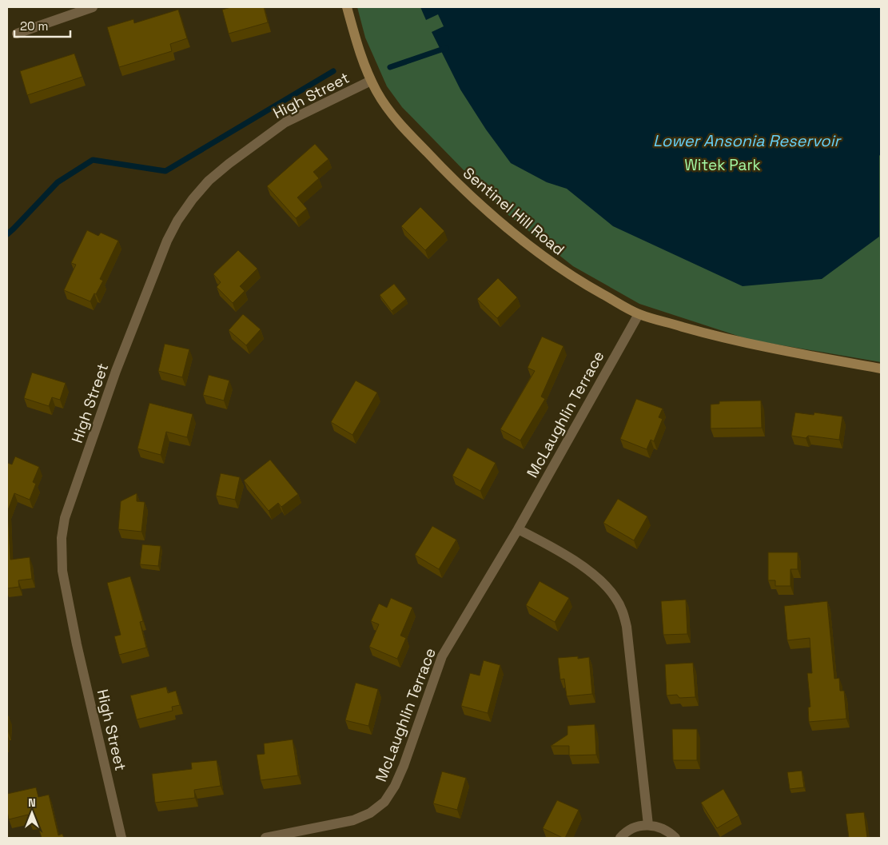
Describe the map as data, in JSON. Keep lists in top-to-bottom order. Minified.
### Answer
{"streets":{"main road":["Sentinel Hill Road"],"street":["High Street","McLaughlin Terrace"]},"crossings":[["High Street","Sentinel Hill Road"],["Sentinel Hill Road","McLaughlin Terrace"]],"water":["Lower Ansonia Reservoir"],"parks":["Witek Park"],"scale_bar":"20 m","north":"top"}
